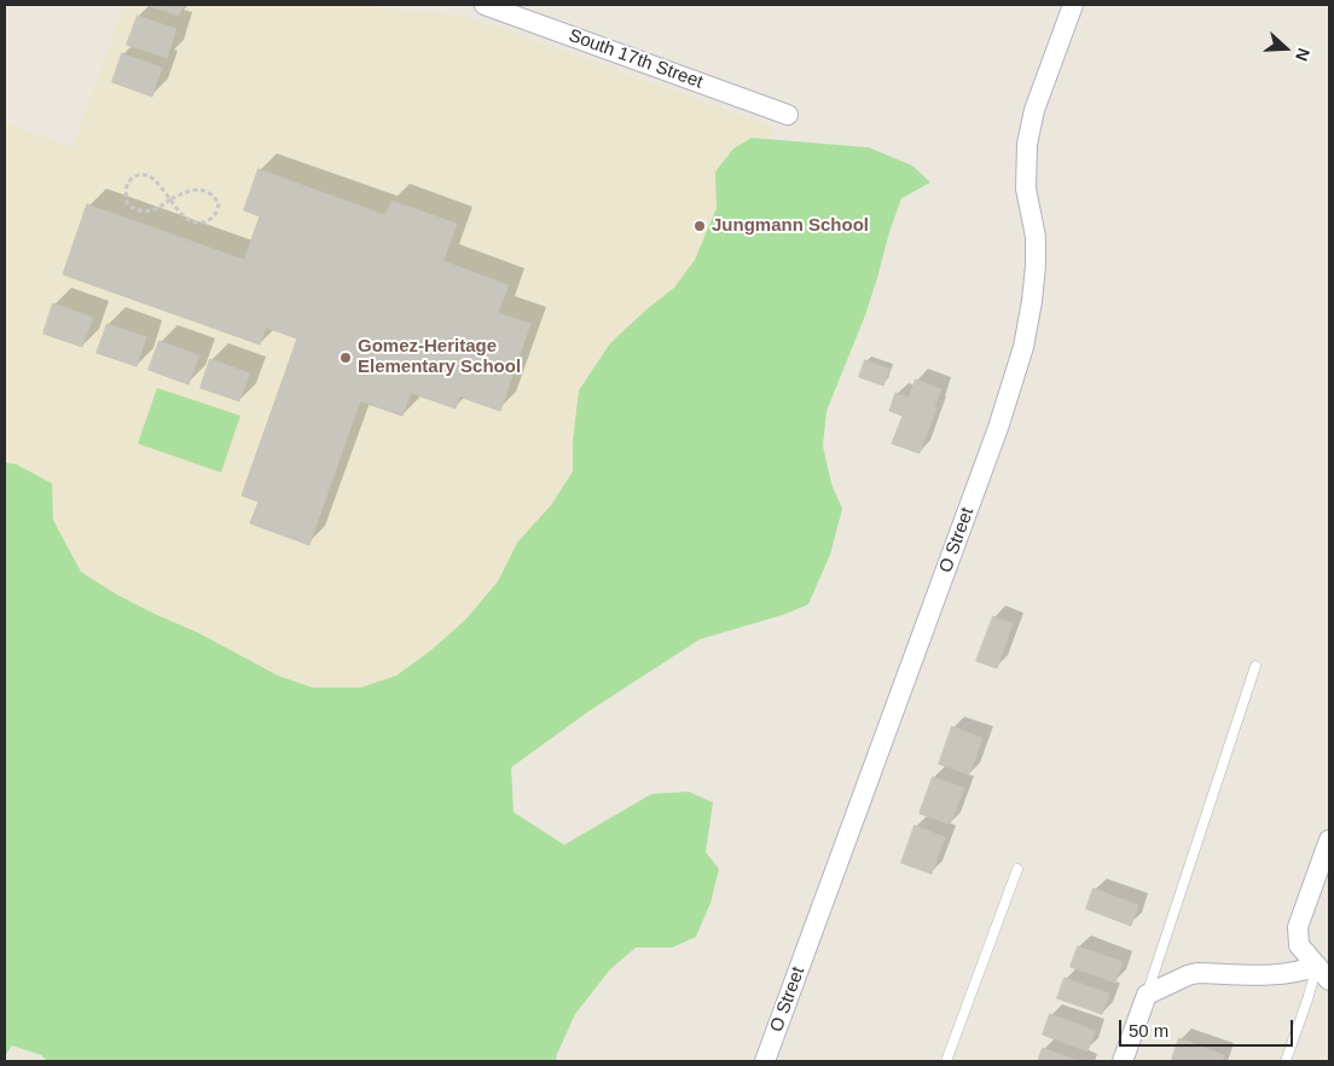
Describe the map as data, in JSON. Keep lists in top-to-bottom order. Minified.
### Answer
{"streets":{"street":["South 17th Street","O Street"]},"places":["Jungmann School","Gomez-Heritage Elementary School"],"scale_bar":"50 m","north":"right"}
